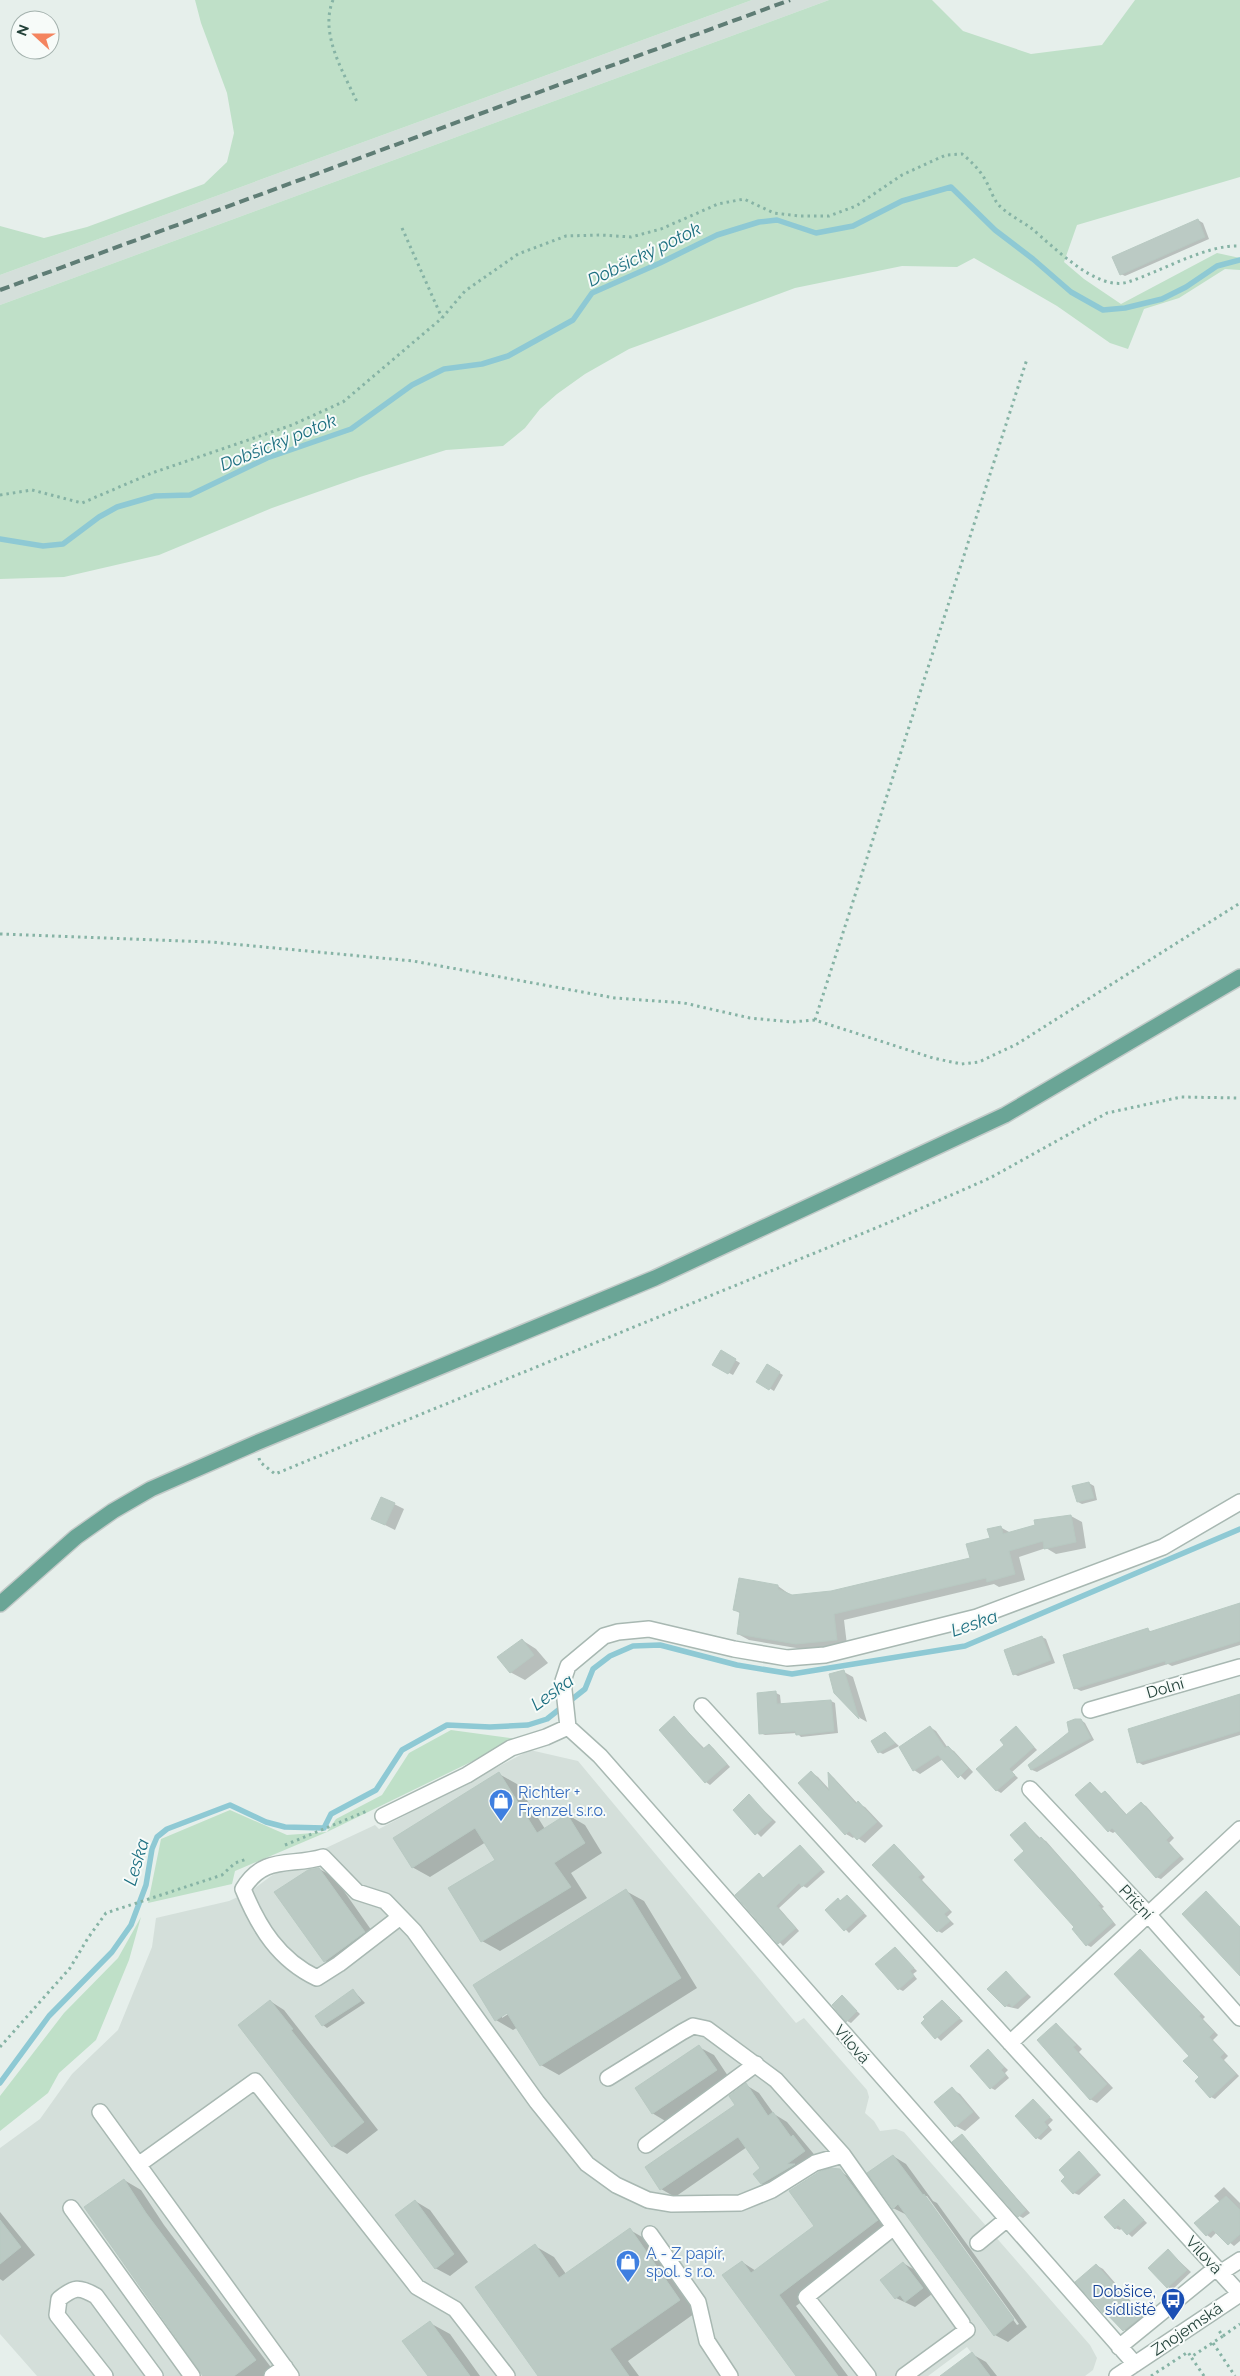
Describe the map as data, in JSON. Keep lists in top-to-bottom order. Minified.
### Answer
{"streets":{"street":["Dolní","Příční","Vilová","Znojemská"]},"crossings":[["Vilová","Znojemská"]],"water":["Dobšický potok","Leska"],"places":{"shop":["Richter + Frenzel s.r.o.","A - Z papír, spol. s r.o."],"bus stop":["Dobšice, sídliště"]},"north":"left"}
